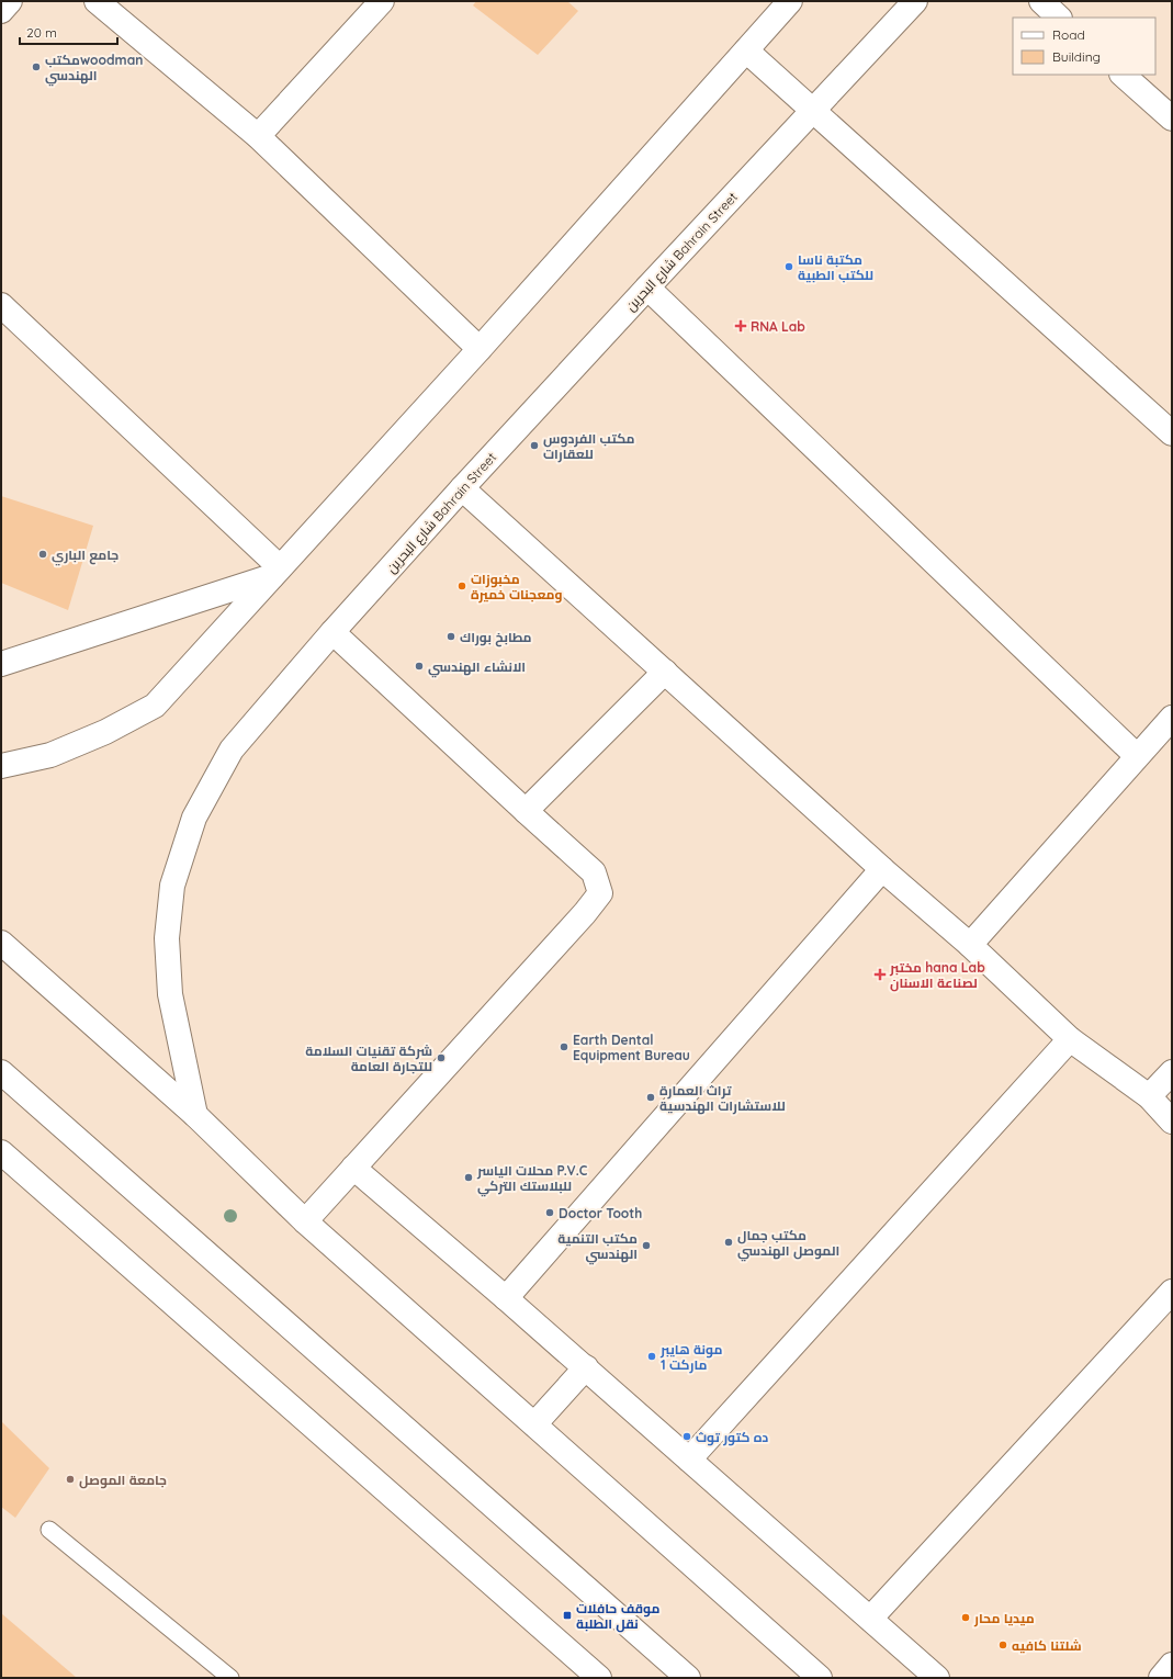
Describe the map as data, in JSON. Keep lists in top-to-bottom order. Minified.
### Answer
{"streets":{"main road":["شارع البحرين Bahrain Street"]},"places":{"other":["مكتبwoodman الهندسي","مكتبة ناسا للكتب الطبية","مكتب الفردوس للعقارات","جامع الباري","مخبوزات ومعجنات خميرة","مطابخ بوراك","الانشاء الهندسي","Earth Dental Equipment Bureau","شركة تقنيات السلامة للتجارة العامة","تراث العمارة للاستشارات الهندسية","محلات الياسر P.V.C للبلاستك التركي","Doctor Tooth","مكتب جمال الموصل الهندسي","مكتب التنمية الهندسي","مونة هايبر ماركت 1","ده كتور توث","جامعة الموصل","ميديا محار","شلتنا كافيه"],"health":["RNA Lab","مختبر hana Lab لصناعة الاسنان"],"transit":["موقف حافلات نقل الطلبة"]},"legend":["Road","Building"],"scale_bar":"20 m"}
